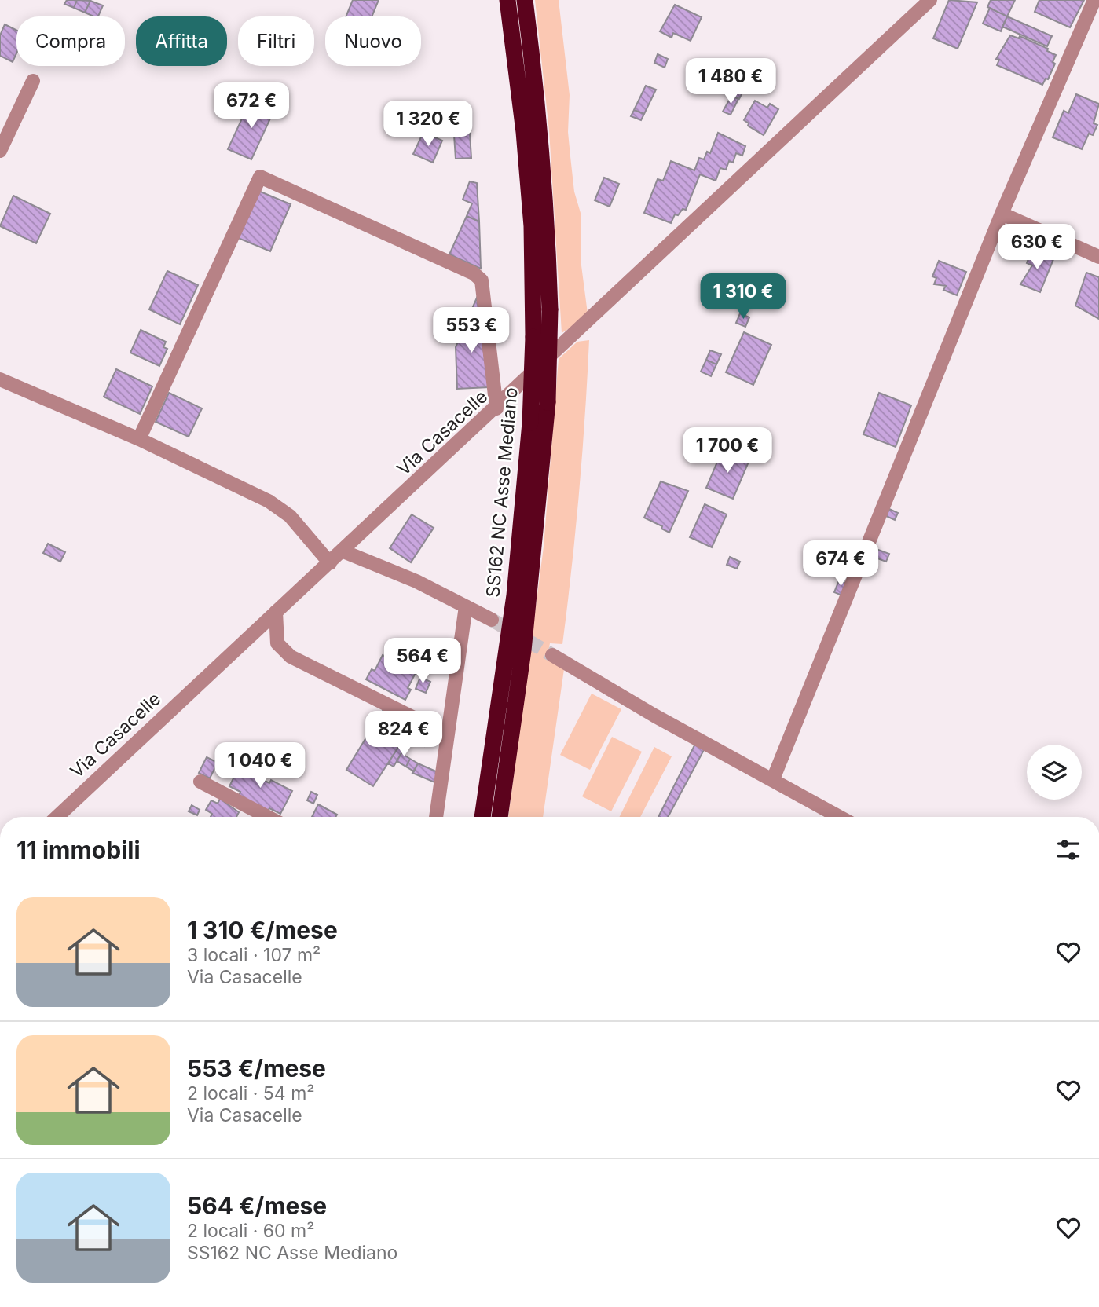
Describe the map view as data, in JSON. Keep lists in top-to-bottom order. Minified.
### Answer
{"streets":{"highway":["SS162 NC Asse Mediano"],"street":["Via Casacelle"]},"page":{"chip":["Compra","Affitta","Filtri","Nuovo"],"price":["1 480 €","672 €","1 320 €","630 €","1 310 €","553 €","1 700 €","674 €","564 €","824 €","1 040 €"],"heading":"11 immobili","list":[{"name":"1 310 €/mese","note":"3 locali · 107 m² · Via Casacelle"},{"name":"553 €/mese","note":"2 locali · 54 m² · Via Casacelle"},{"name":"564 €/mese","note":"2 locali · 60 m² · SS162 NC Asse Mediano"}]}}
